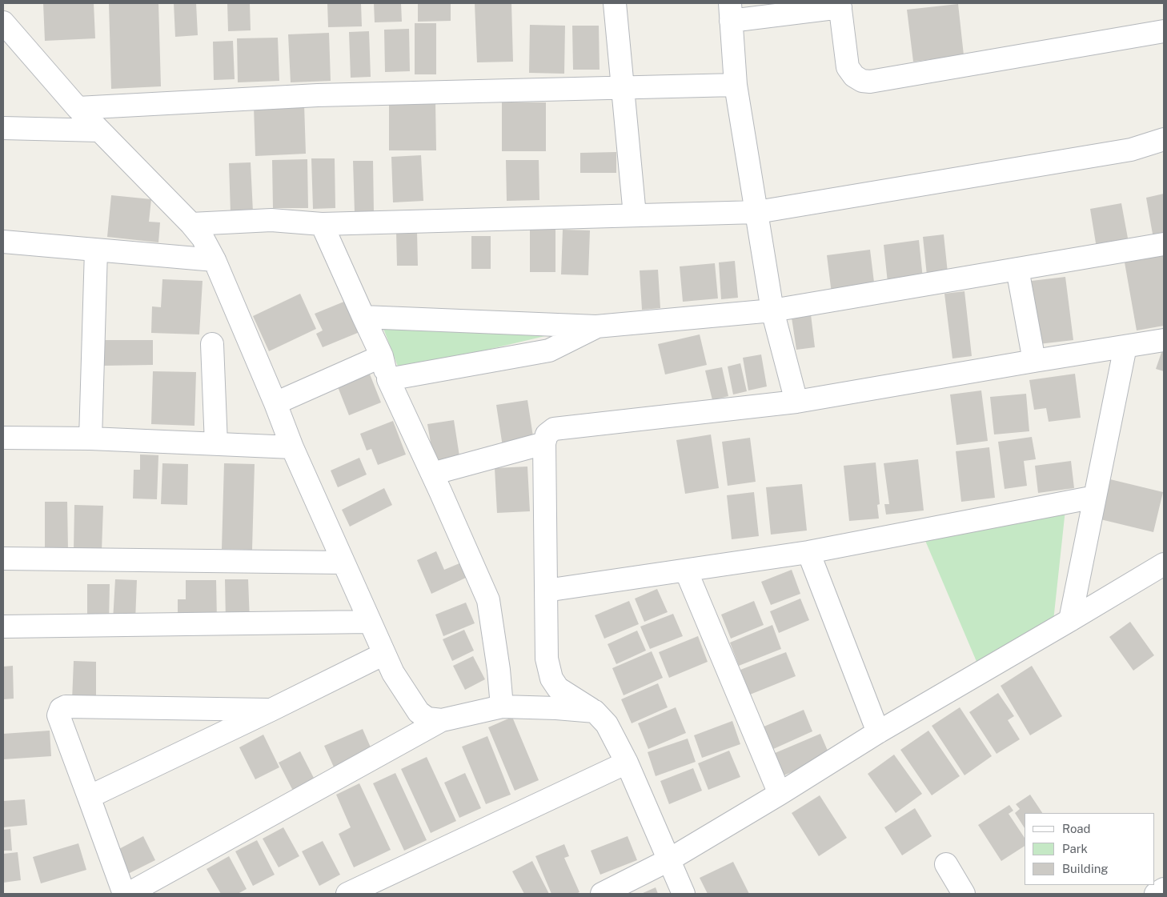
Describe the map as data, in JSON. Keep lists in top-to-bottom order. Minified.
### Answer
{"legend":["Road","Park","Building"]}
